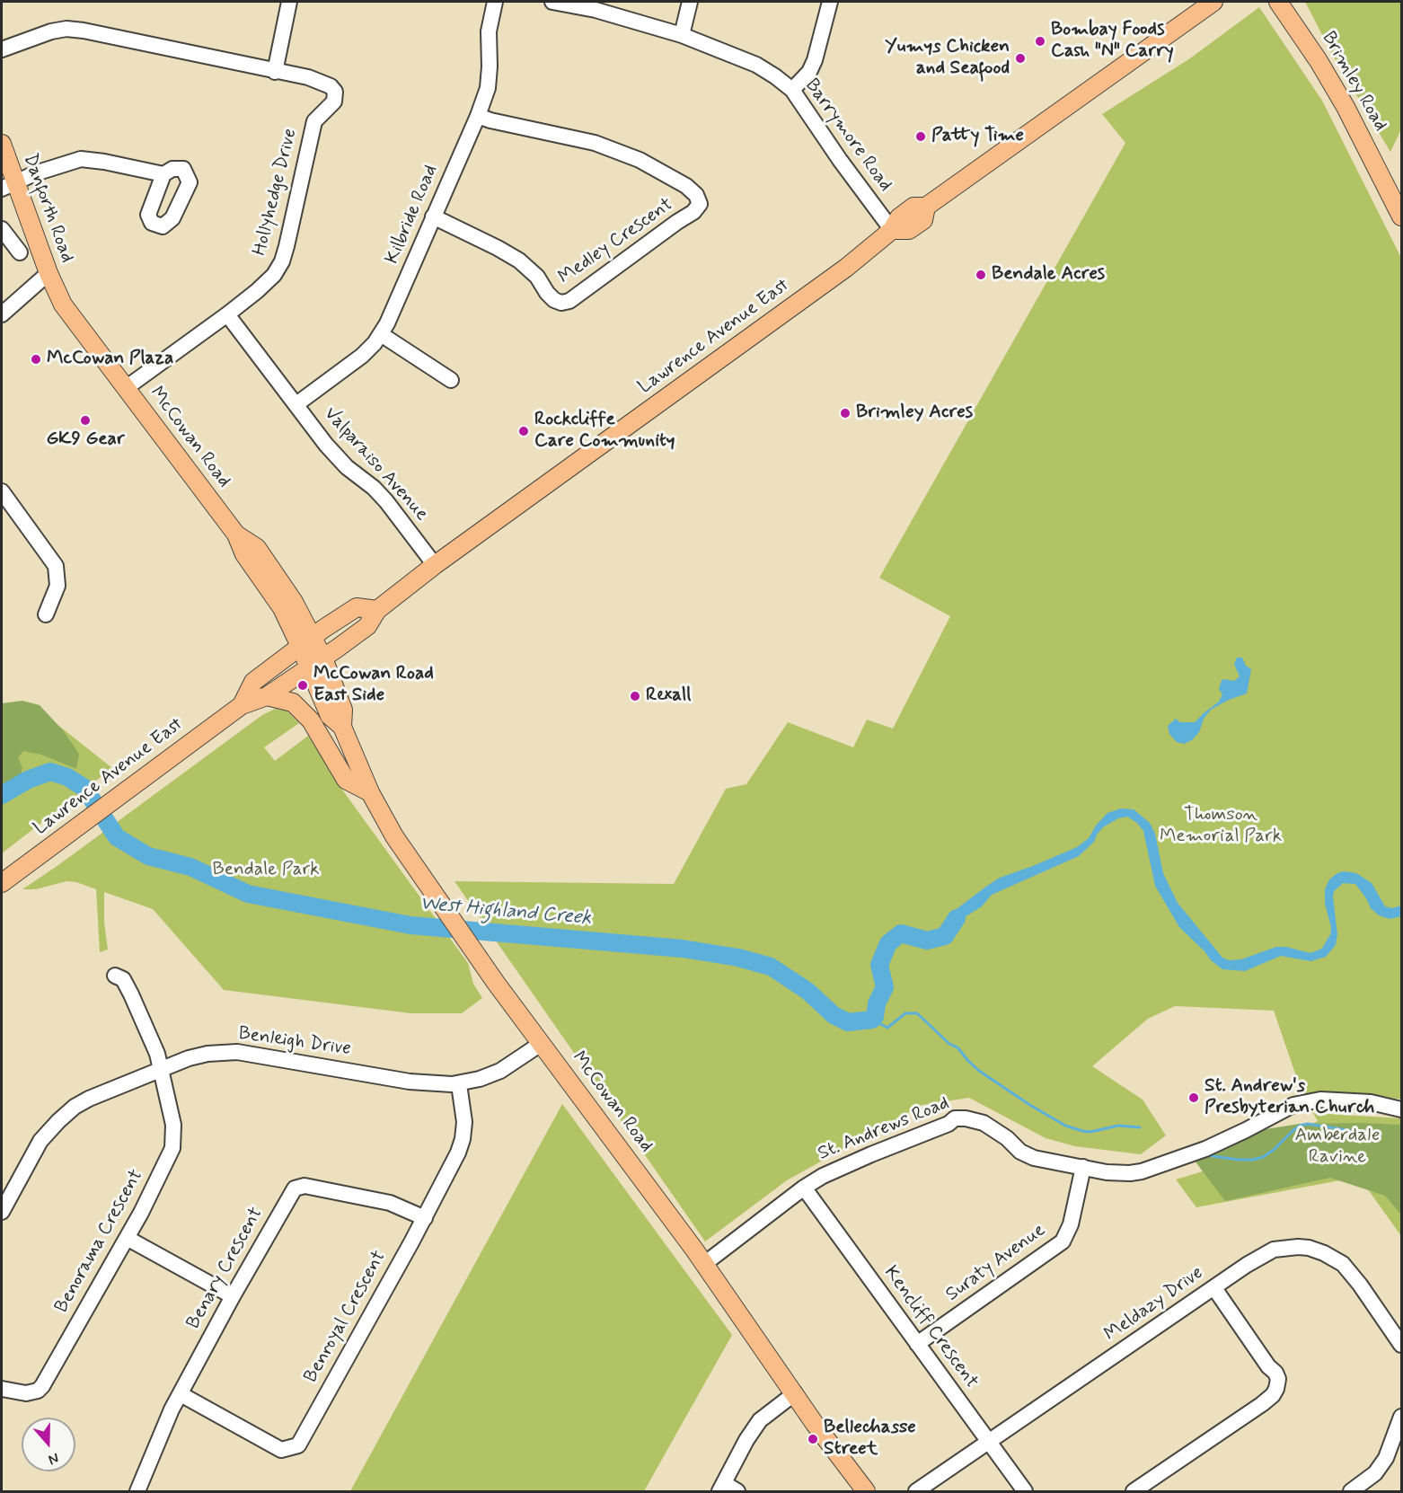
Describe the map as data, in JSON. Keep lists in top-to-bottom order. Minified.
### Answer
{"streets":{"main road":["Brimley Road","Danforth Road","Lawrence Avenue East","McCowan Road"],"street":["Barrymore Road","Hollyhedge Drive","Kilbride Road","Medley Crescent","Valparaiso Avenue","Benleigh Drive","St. Andrews Road","Benorama Crescent","Suraty Avenue","Benary Crescent","Meldazy Drive","Benroyal Crescent","Kencliff Crescent"]},"crossings":[["Barrymore Road","Lawrence Avenue East"],["Hollyhedge Drive","McCowan Road"],["Hollyhedge Drive","Valparaiso Avenue"],["Danforth Road","McCowan Road"],["Kilbride Road","Medley Crescent"],["Kilbride Road","Valparaiso Avenue"],["Lawrence Avenue East","McCowan Road"],["Lawrence Avenue East","Valparaiso Avenue"],["McCowan Road","Benleigh Drive"],["McCowan Road","St. Andrews Road"],["Benleigh Drive","Benorama Crescent"],["Benleigh Drive","Benroyal Crescent"],["St. Andrews Road","Suraty Avenue"],["St. Andrews Road","Kencliff Crescent"],["Suraty Avenue","Kencliff Crescent"],["Benary Crescent","Benroyal Crescent"],["Meldazy Drive","Kencliff Crescent"]],"water":["West Highland Creek"],"parks":["Thomson Memorial Park","Bendale Park","Amberdale Ravine"],"places":["Bombay Foods Cash \"N\" Carry","Yumys Chicken and Seafood","Patty Time","Bendale Acres","McCowan Plaza","Brimley Acres","GK9 Gear","Rockcliffe Care Community","McCowan Road East Side","Rexall","St. Andrew's Presbyterian Church","Bellechasse Street"],"north":"bottom"}
